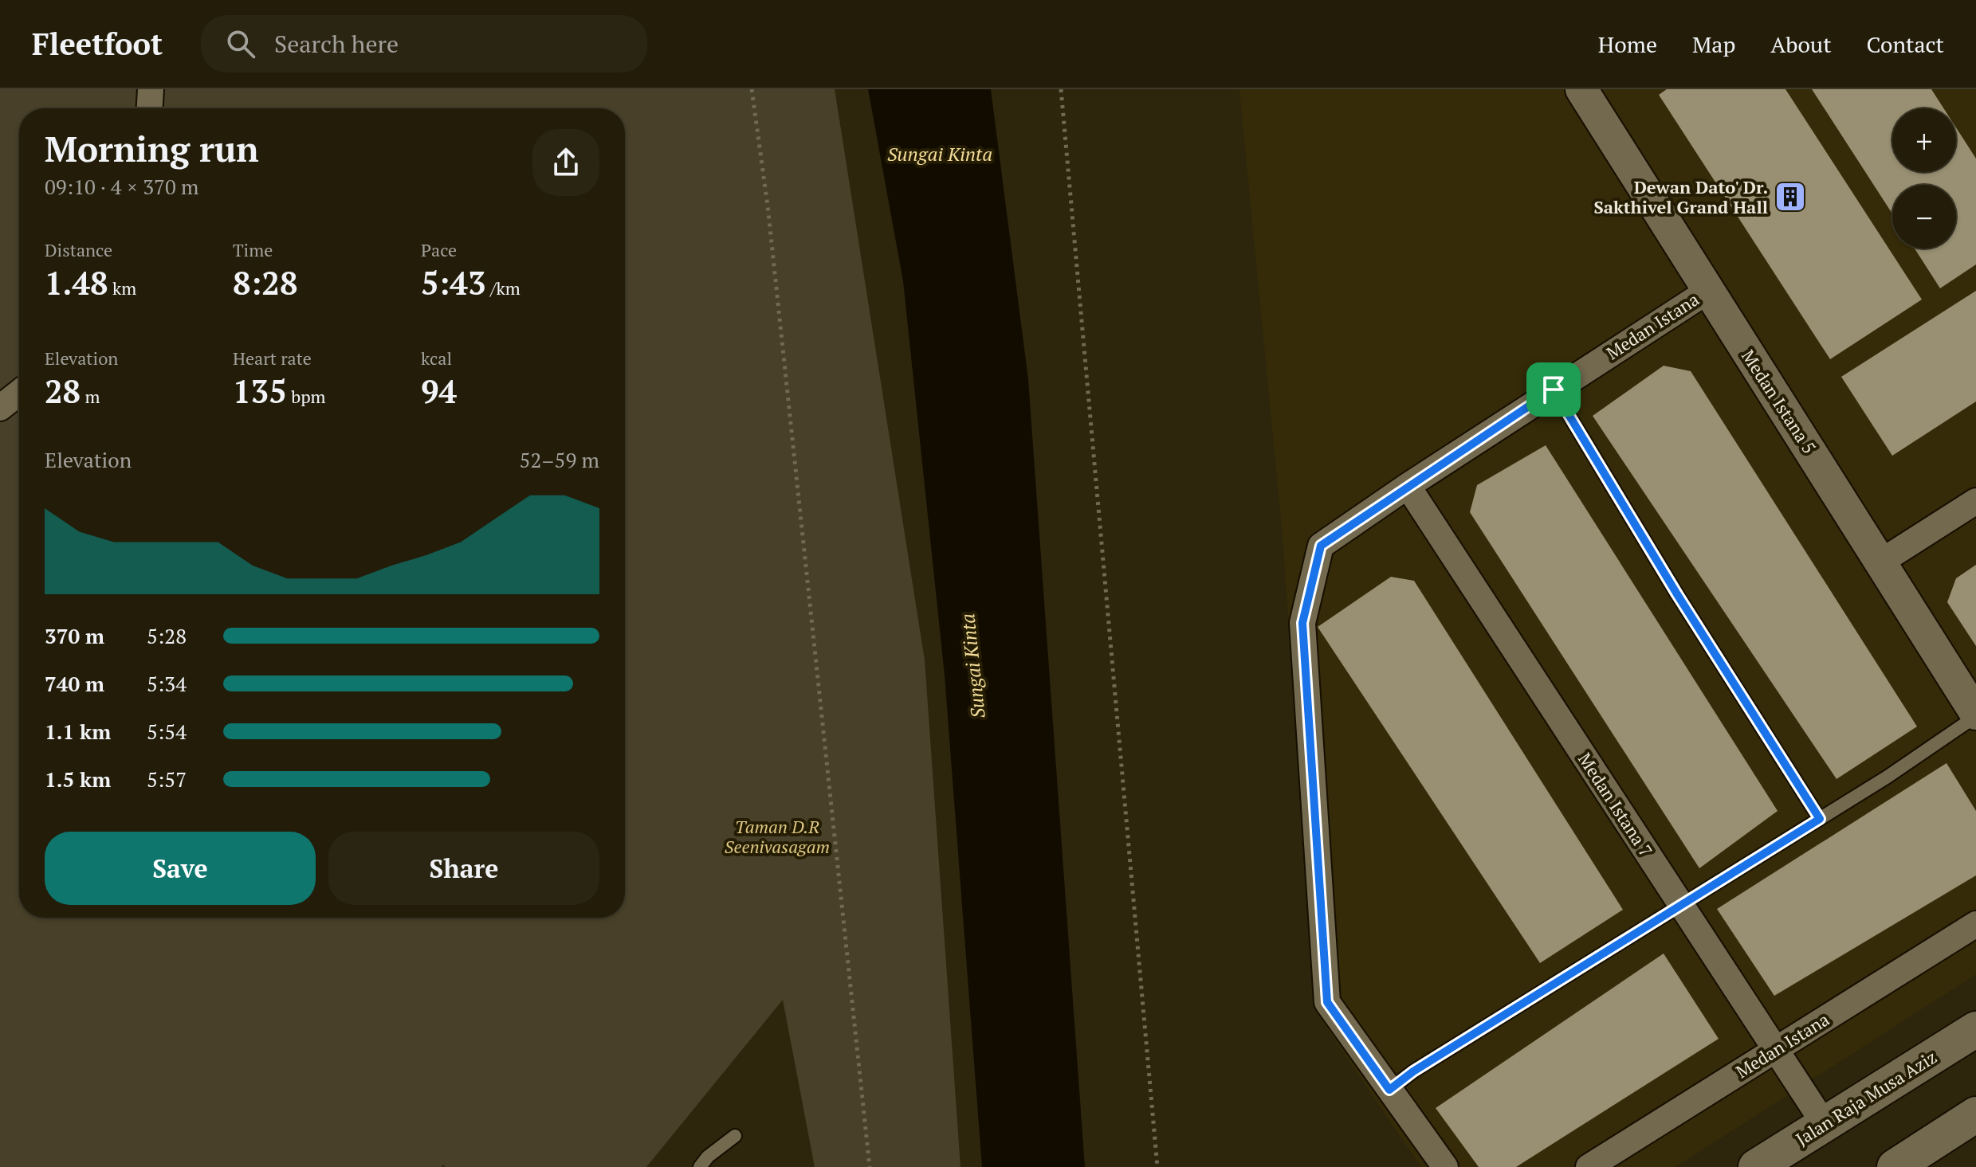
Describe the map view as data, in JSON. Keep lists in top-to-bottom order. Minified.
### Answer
{"streets":{"main road":["Jalan Raja Musa Aziz"],"street":["Medan Istana","Medan Istana 5","Medan Istana 7"]},"crossings":[["Medan Istana","Medan Istana 5"],["Medan Istana","Medan Istana 7"],["Medan Istana 7","Jalan Raja Musa Aziz"]],"water":["Sungai Kinta"],"parks":["Taman D.R Seenivasagam"],"places":{"building":["Dewan Dato' Dr. Sakthivel Grand Hall"]},"page":{"header":"Fleetfoot","search":"Search here","nav":["Home","Map","About","Contact"],"map_buttons":["+","−"],"heading":["Morning run","09:10 · 4 × 370 m"],"stats":[["Distance","1.48 km"],["Time","8:28"],["Pace","5:43 /km"],["Elevation","28 m"],["Heart rate","135 bpm"],["kcal","94"]],"chart":["Elevation","52–59 m"],"list":[{"name":"370 m","note":"5:28"},{"name":"740 m","note":"5:34"},{"name":"1.1 km","note":"5:54"},{"name":"1.5 km","note":"5:57"}],"buttons":["Save","Share"]}}
